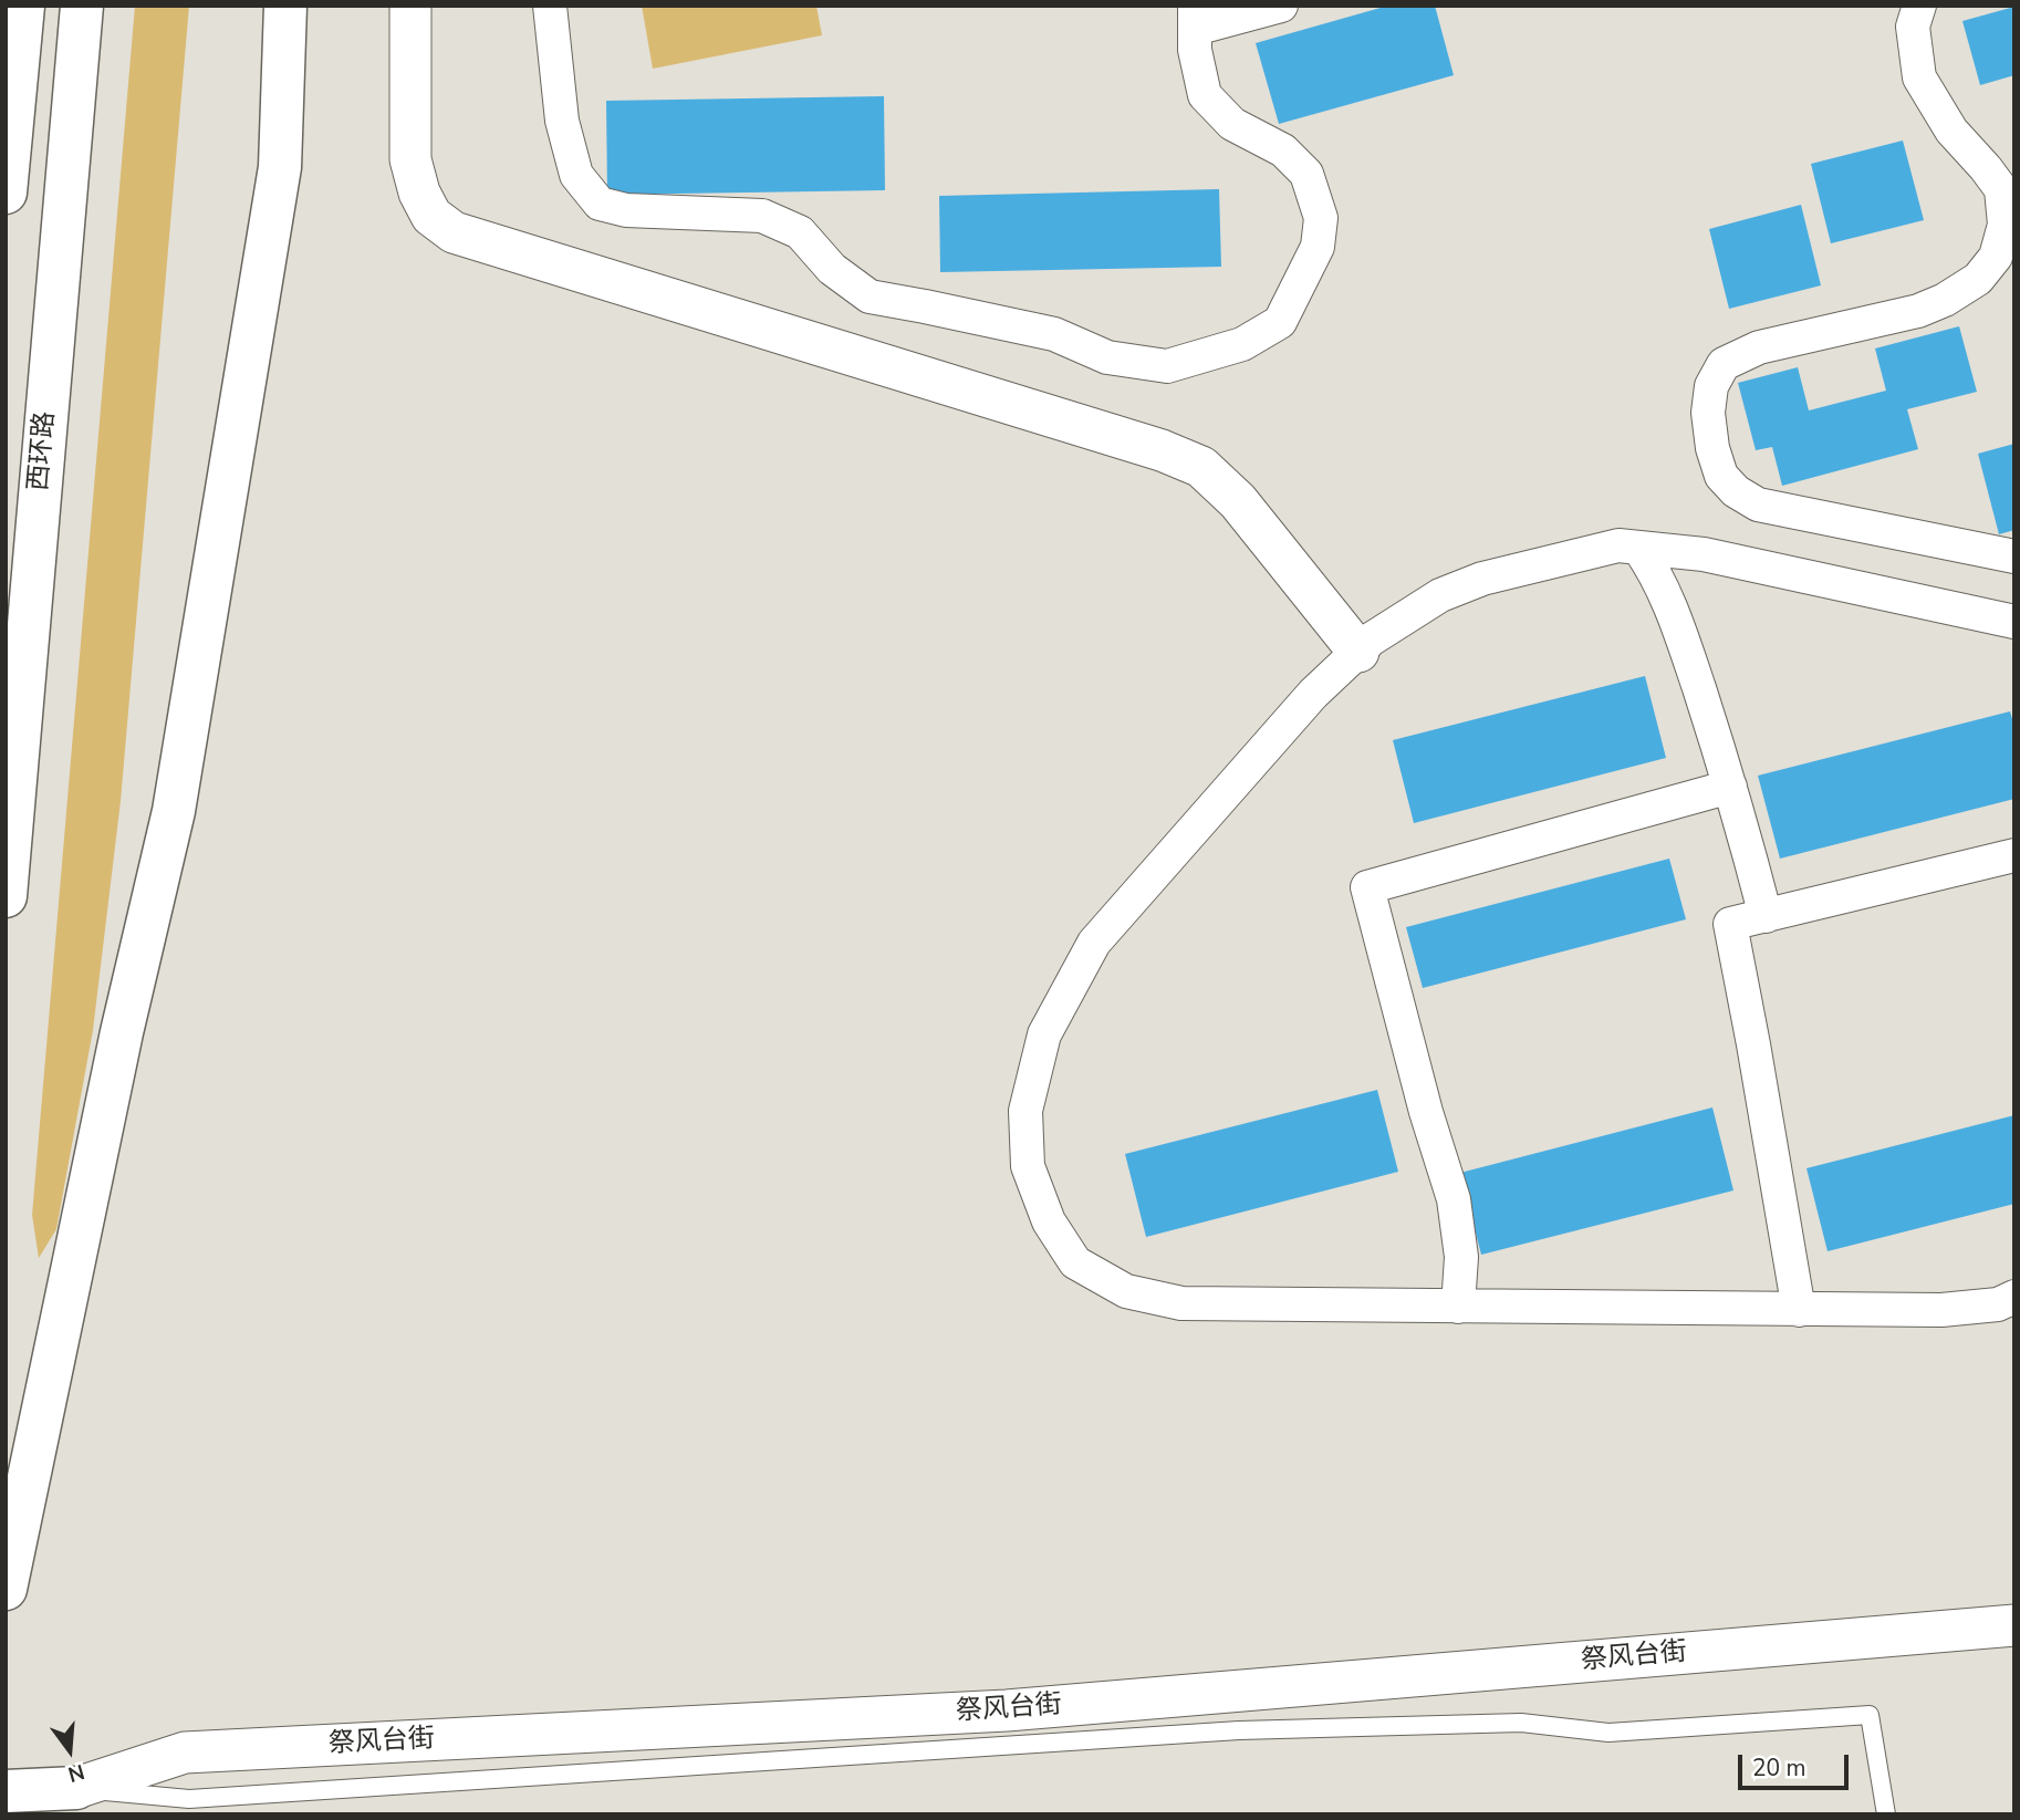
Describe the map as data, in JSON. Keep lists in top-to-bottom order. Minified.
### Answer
{"streets":{"main road":["西环路","祭风台街"]},"scale_bar":"20 m","north":"bottom"}
